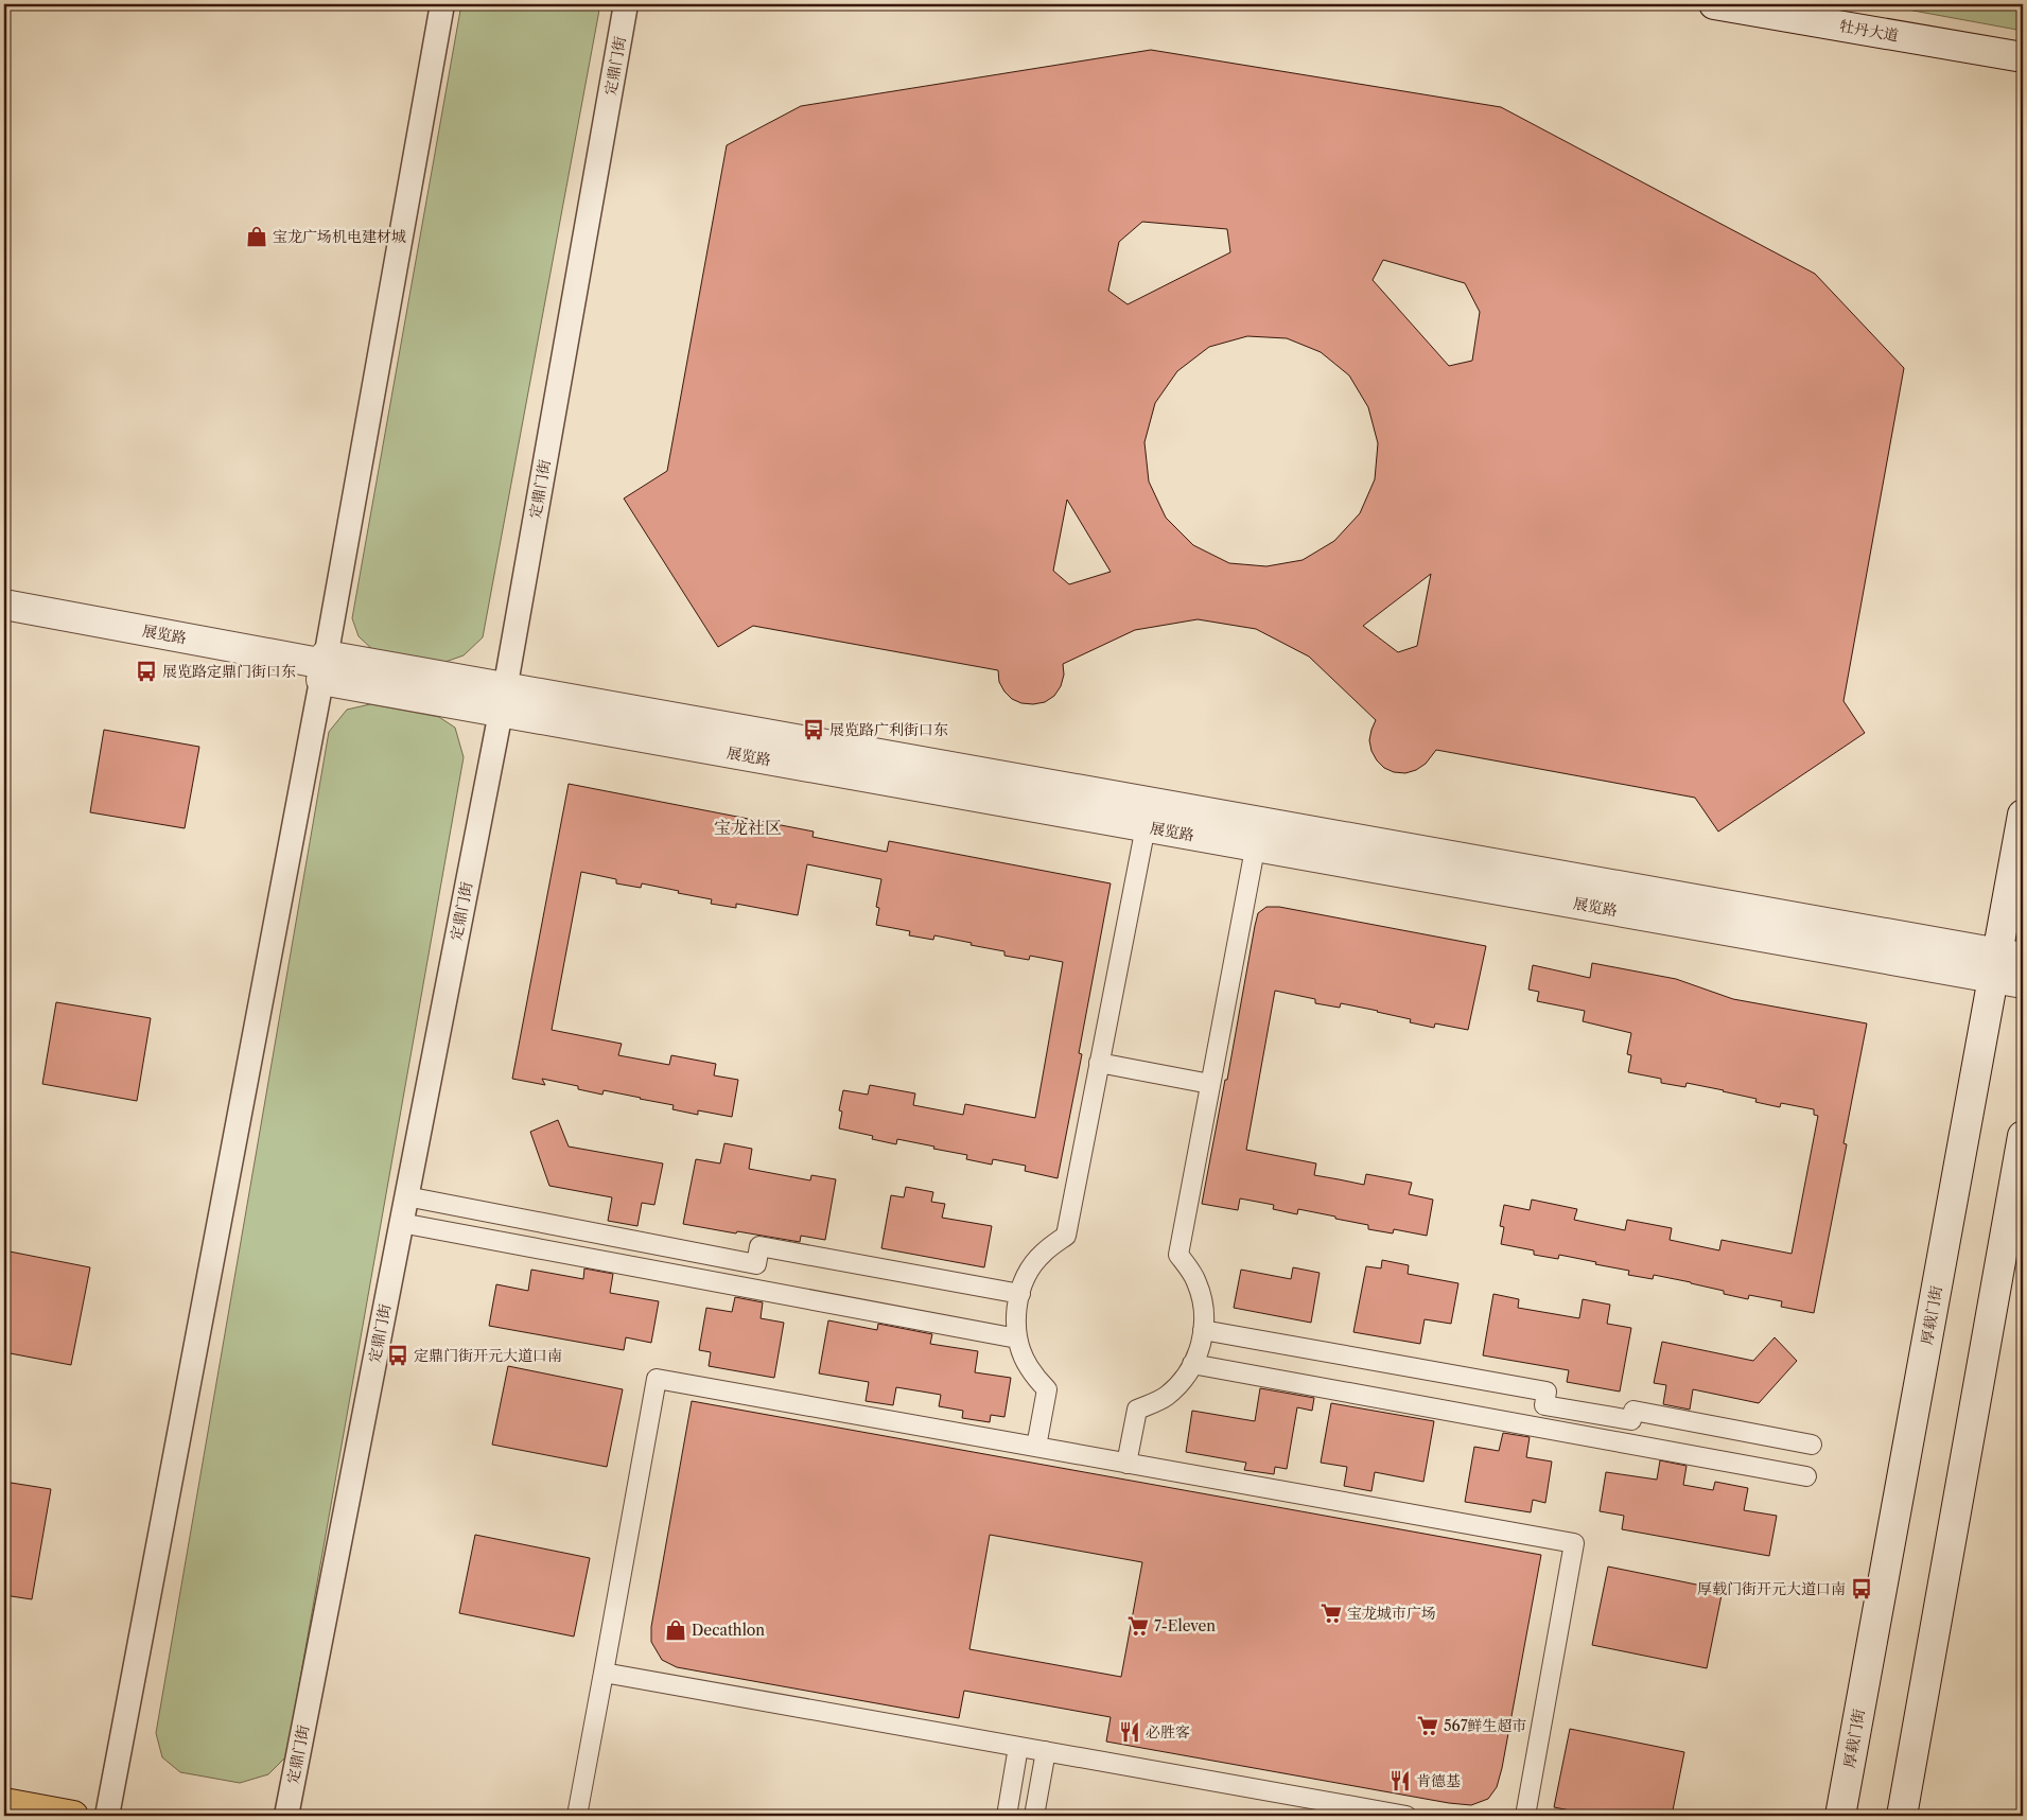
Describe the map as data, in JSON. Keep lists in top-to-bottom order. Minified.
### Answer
{"streets":{"street":["牡丹大道","定鼎门街","展览路","厚载门街"]},"crossings":[["定鼎门街","展览路"],["展览路","厚载门街"]],"districts":["宝龙社区"],"places":{"shop":["宝龙广场机电建材城","Decathlon"],"bus stop":["展览路定鼎门街口东","展览路广利街口东","定鼎门街开元大道口南","厚载门街开元大道口南"],"supermarket":["宝龙城市广场","7-Eleven","567鲜生超市"],"restaurant":["必胜客","肯德基"]}}
